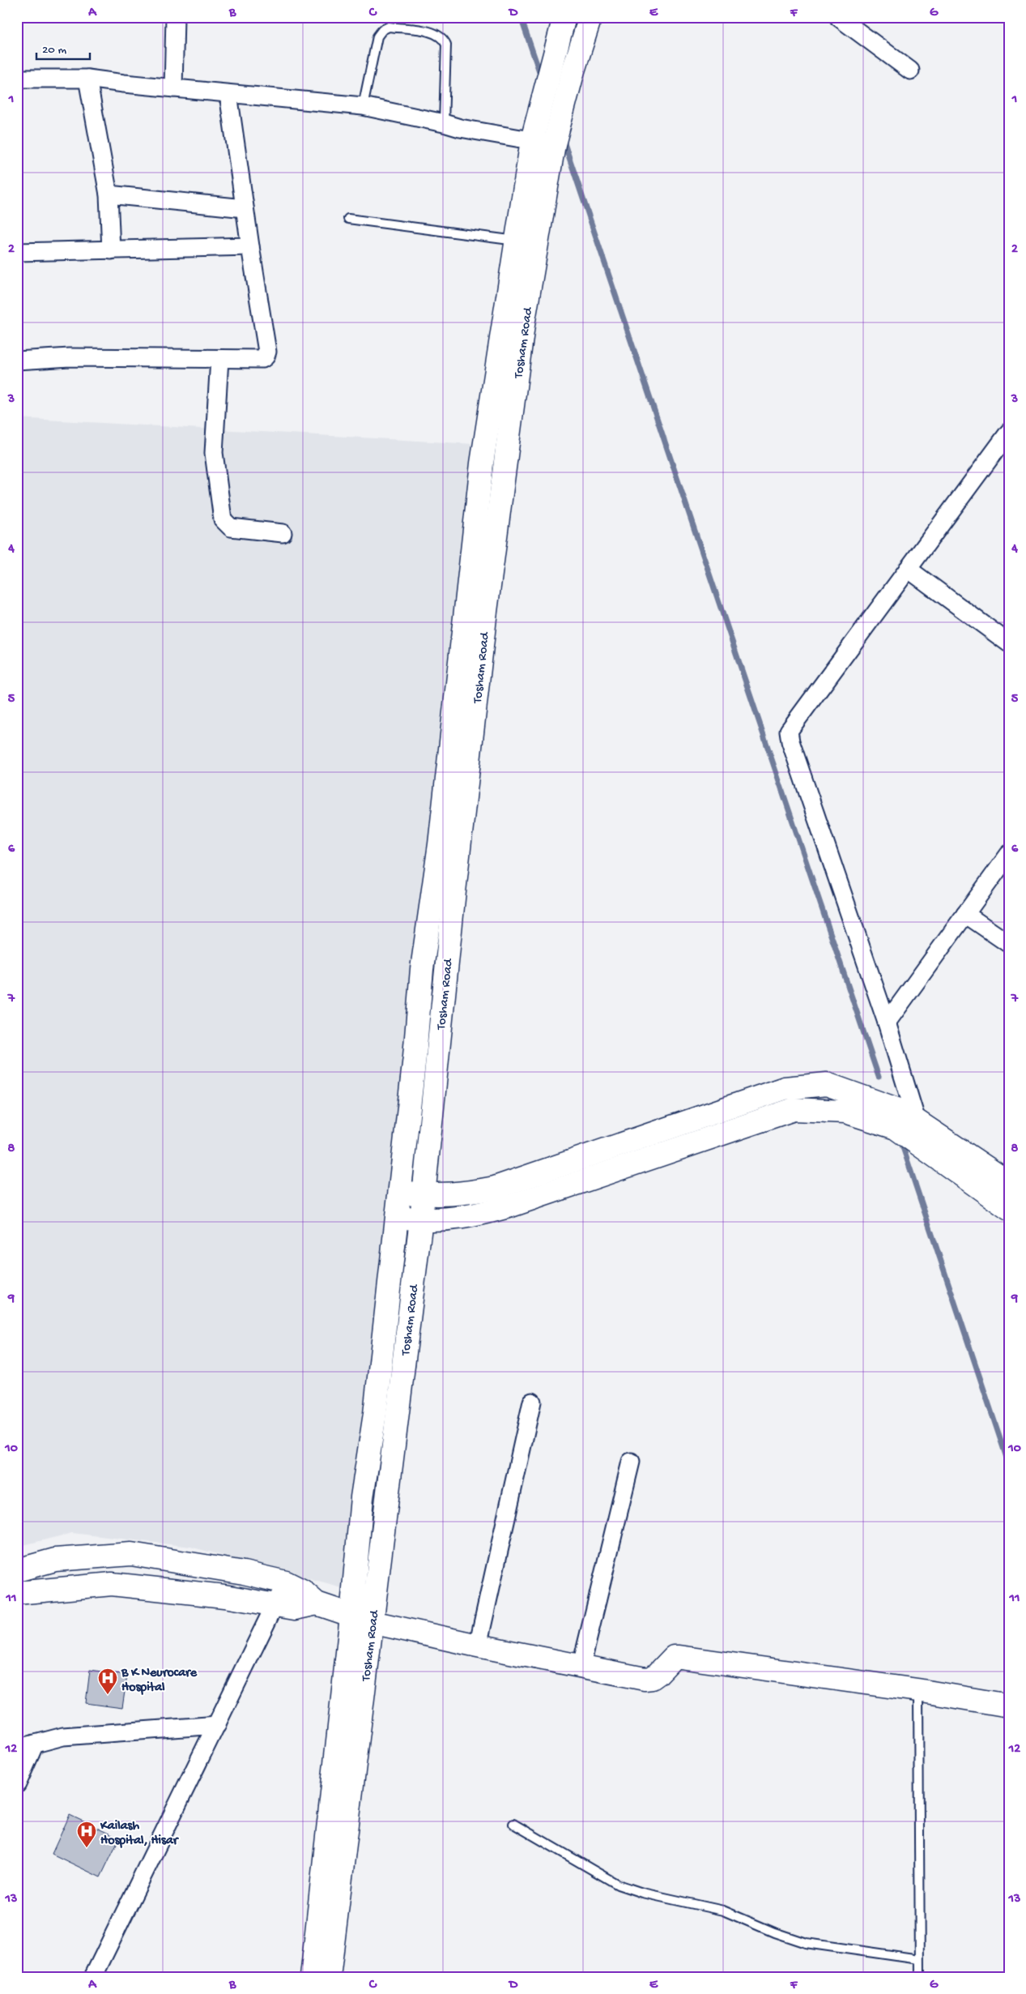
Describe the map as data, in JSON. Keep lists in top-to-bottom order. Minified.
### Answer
{"streets":{"main road":["Tosham Road"]},"places":{"hospital":["B K Neurocare Hospital","Kailash Hospital, Hisar"]},"scale_bar":"20 m","grid":{"columns":["A","B","C","D","E","F","G"],"rows":["1","2","3","4","5","6","7","8","9","10","11","12","13"]}}
